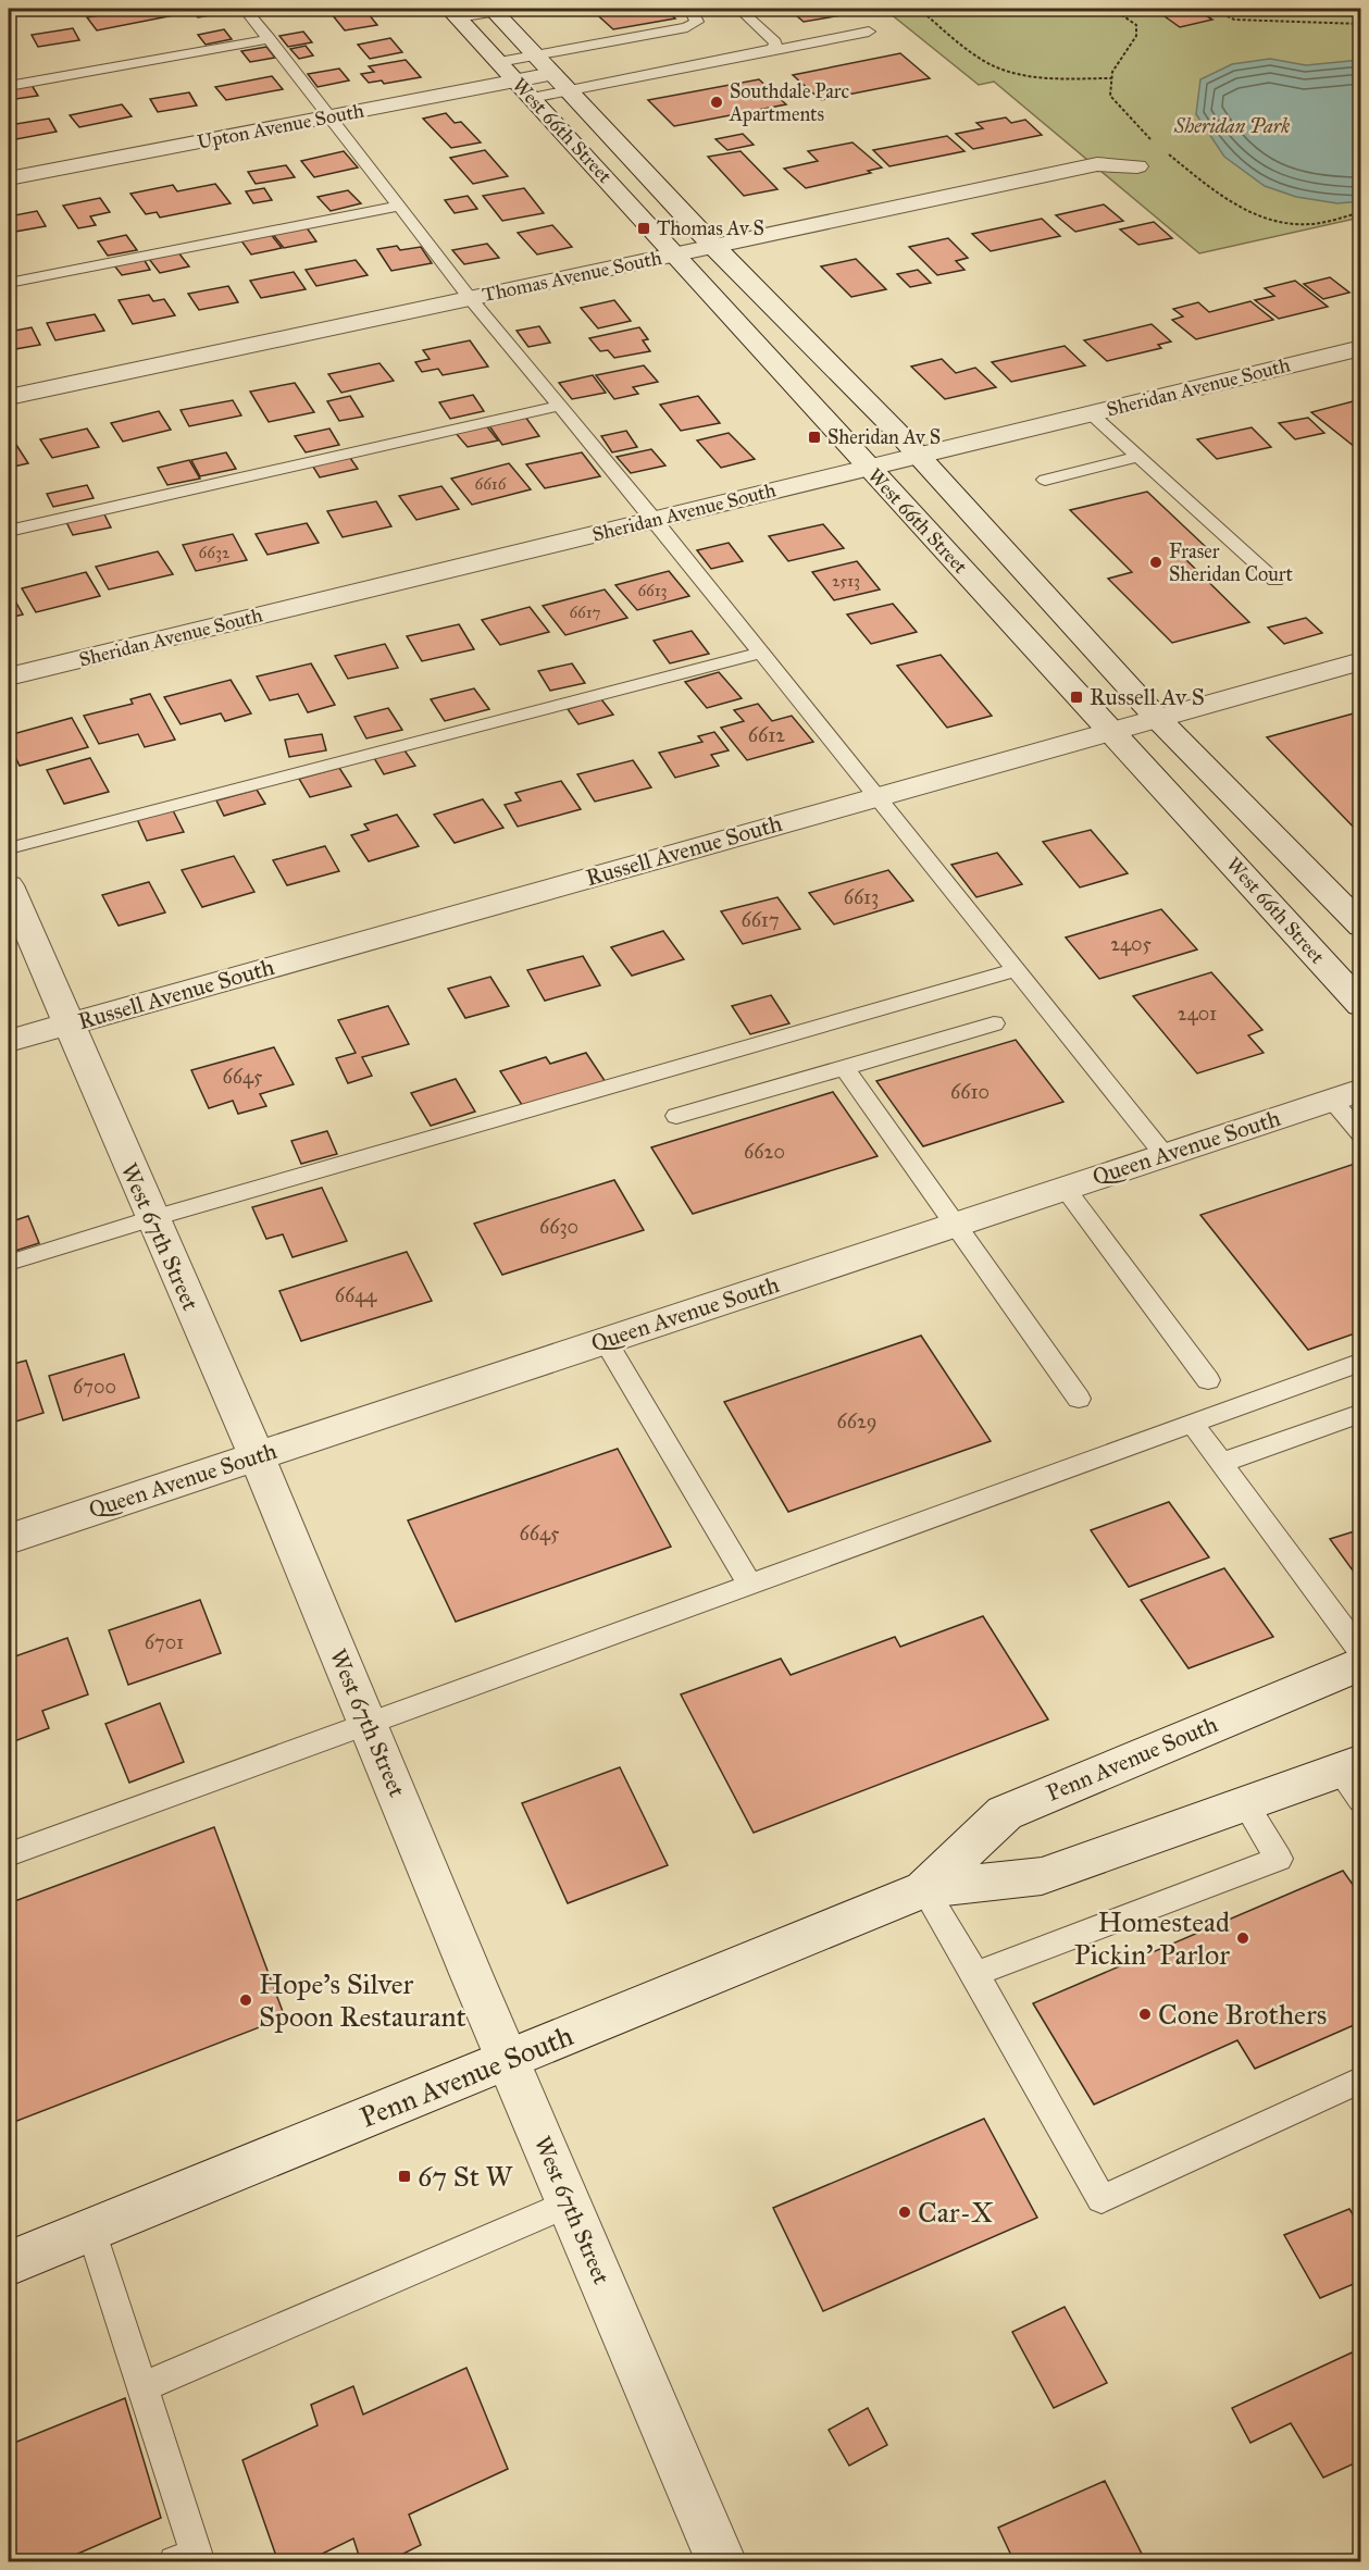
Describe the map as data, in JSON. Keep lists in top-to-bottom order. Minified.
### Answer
{"streets":{"street":["Upton Avenue South","West 66th Street","Thomas Avenue South","Sheridan Avenue South","Russell Avenue South","Queen Avenue South","West 67th Street","Penn Avenue South"]},"crossings":[["Upton Avenue South","West 66th Street"],["West 66th Street","Thomas Avenue South"],["West 66th Street","Sheridan Avenue South"],["West 66th Street","Russell Avenue South"],["Russell Avenue South","West 67th Street"],["Queen Avenue South","West 67th Street"],["West 67th Street","Penn Avenue South"]],"parks":["Sheridan Park"],"places":{"other":["Southdale Parc Apartments","Fraser Sheridan Court","Homestead Pickin' Parlor","Hope's Silver Spoon Restaurant","Cone Brothers","Car-X"],"transit":["Thomas Av S","Sheridan Av S","Russell Av S","67 St W"]},"house_numbers":["6616","6632","2513","6613","6617","6612","6613","6617","2405","2401","6645","6610","6620","6630","6644","6700","6629","6645","6701"]}
